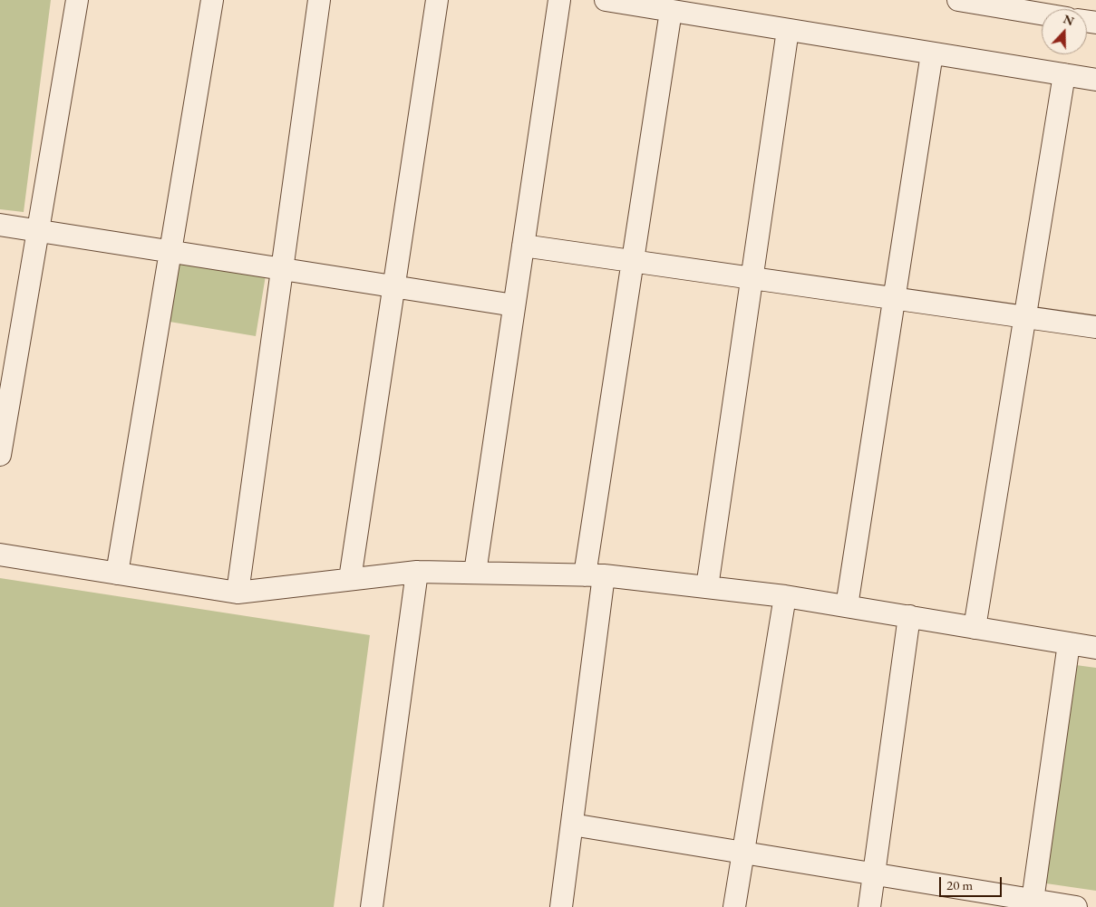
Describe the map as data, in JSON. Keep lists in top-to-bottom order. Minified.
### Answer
{"scale_bar":"20 m","north":"top"}
